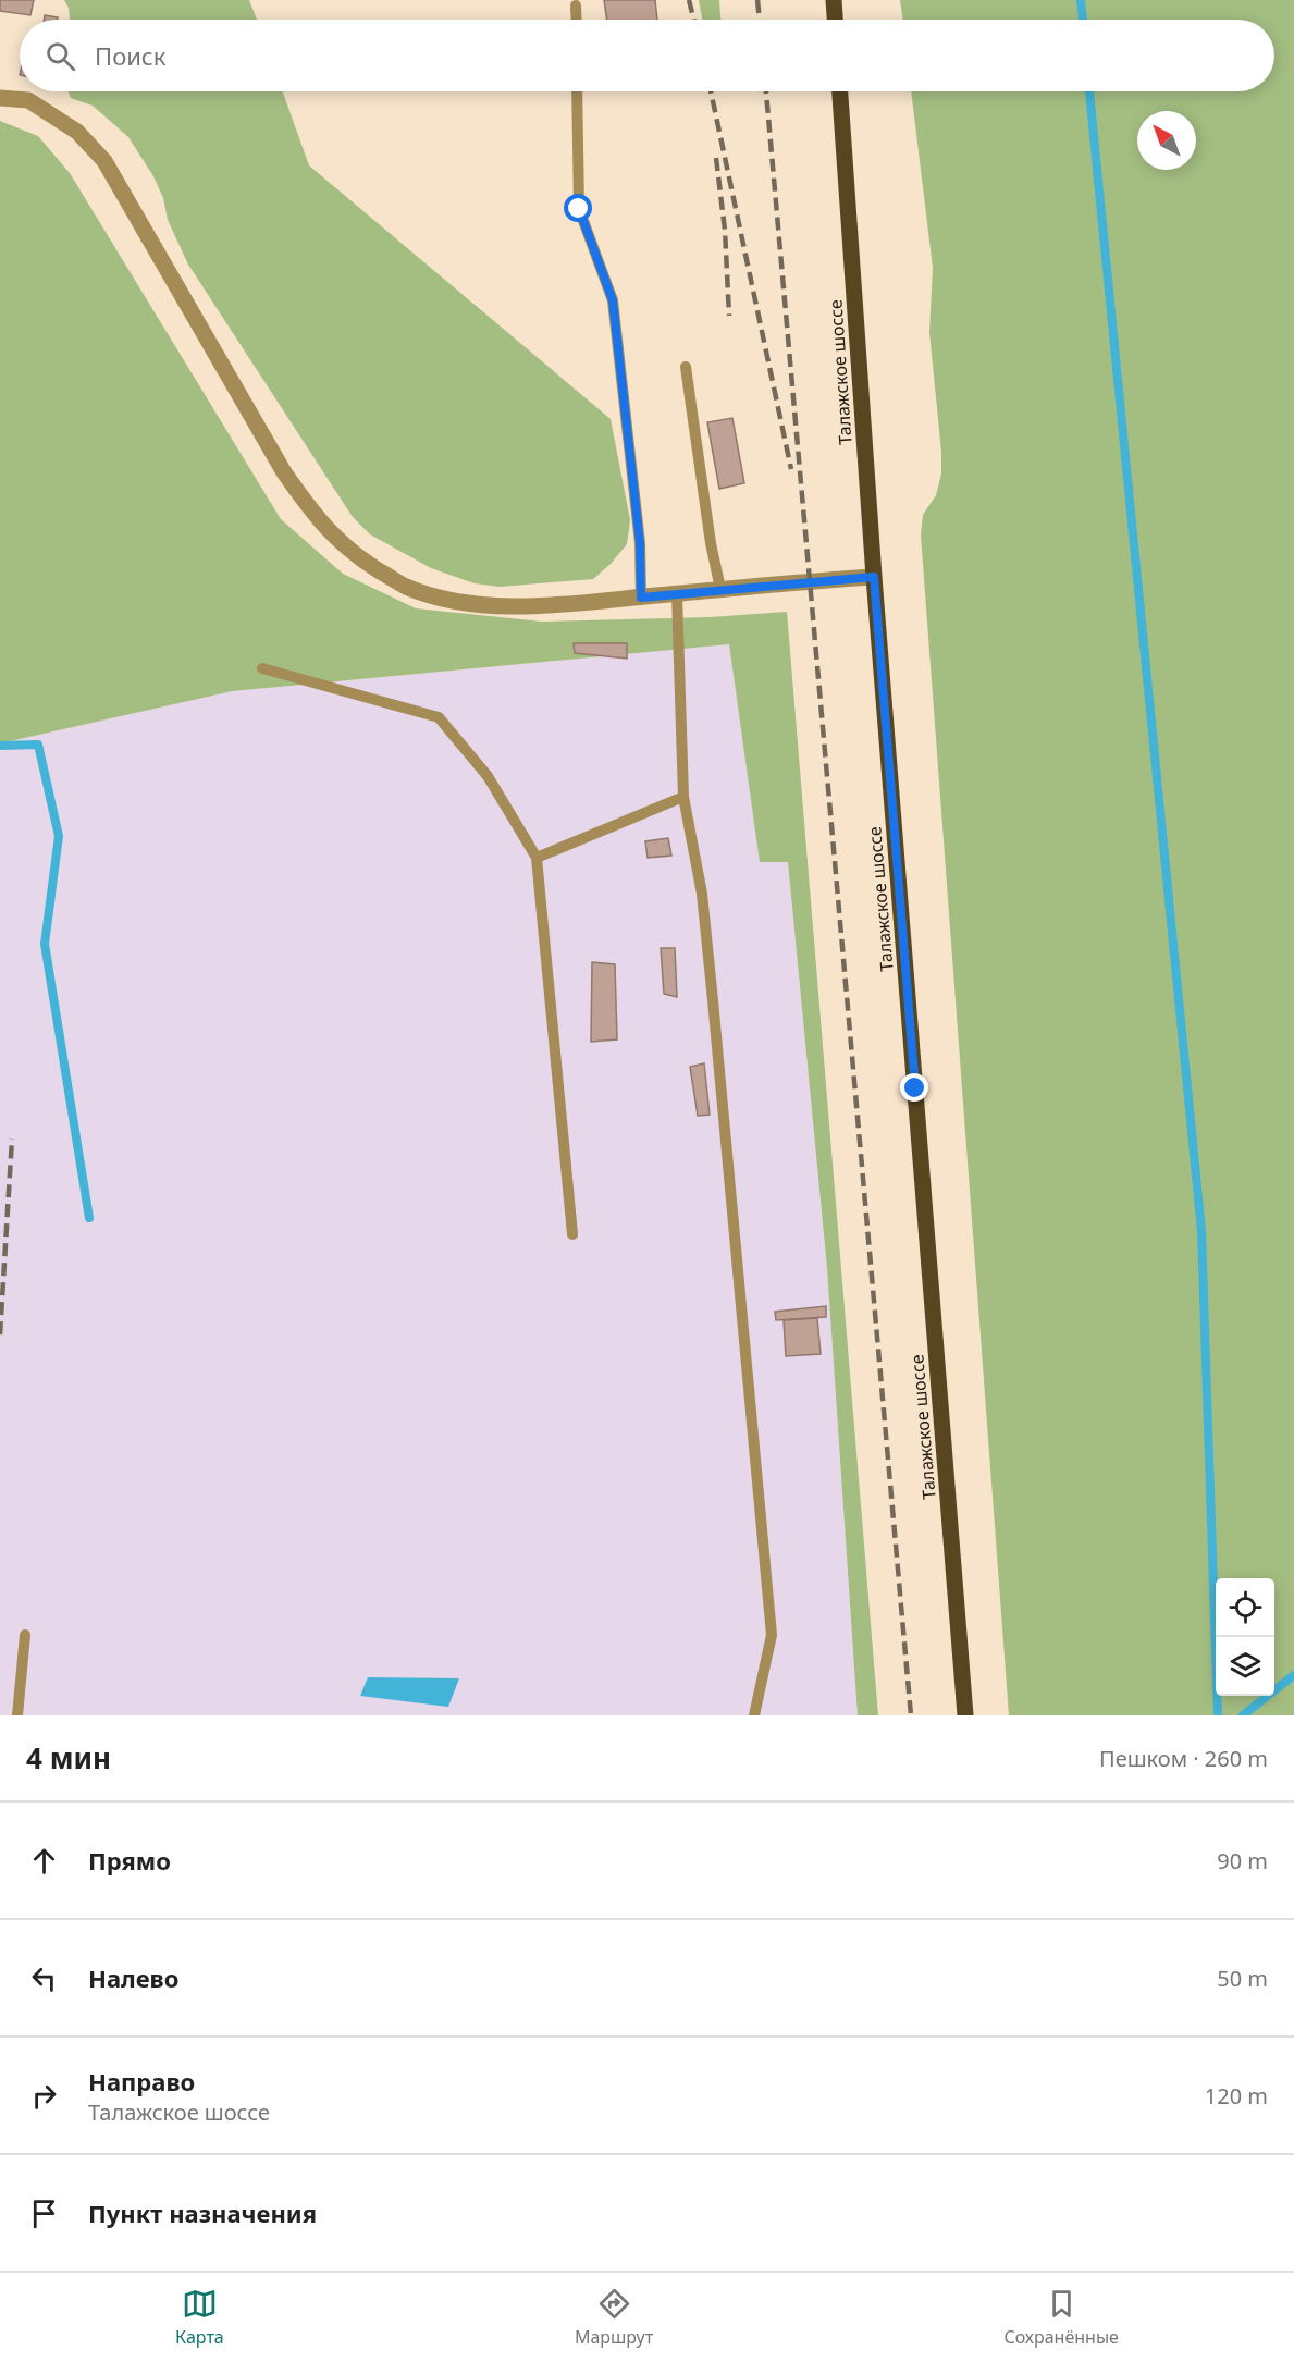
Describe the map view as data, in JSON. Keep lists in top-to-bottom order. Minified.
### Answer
{"streets":{"main road":["Талажское шоссе"]},"north":"top left","page":{"search":"Поиск","heading":["4 мин","Пешком · 260 m"],"list":[["Прямо","90 m"],["Налево","50 m"],["Направо","Талажское шоссе","120 m"],"Пункт назначения"],"nav":["Карта","Маршрут","Сохранённые"]}}
